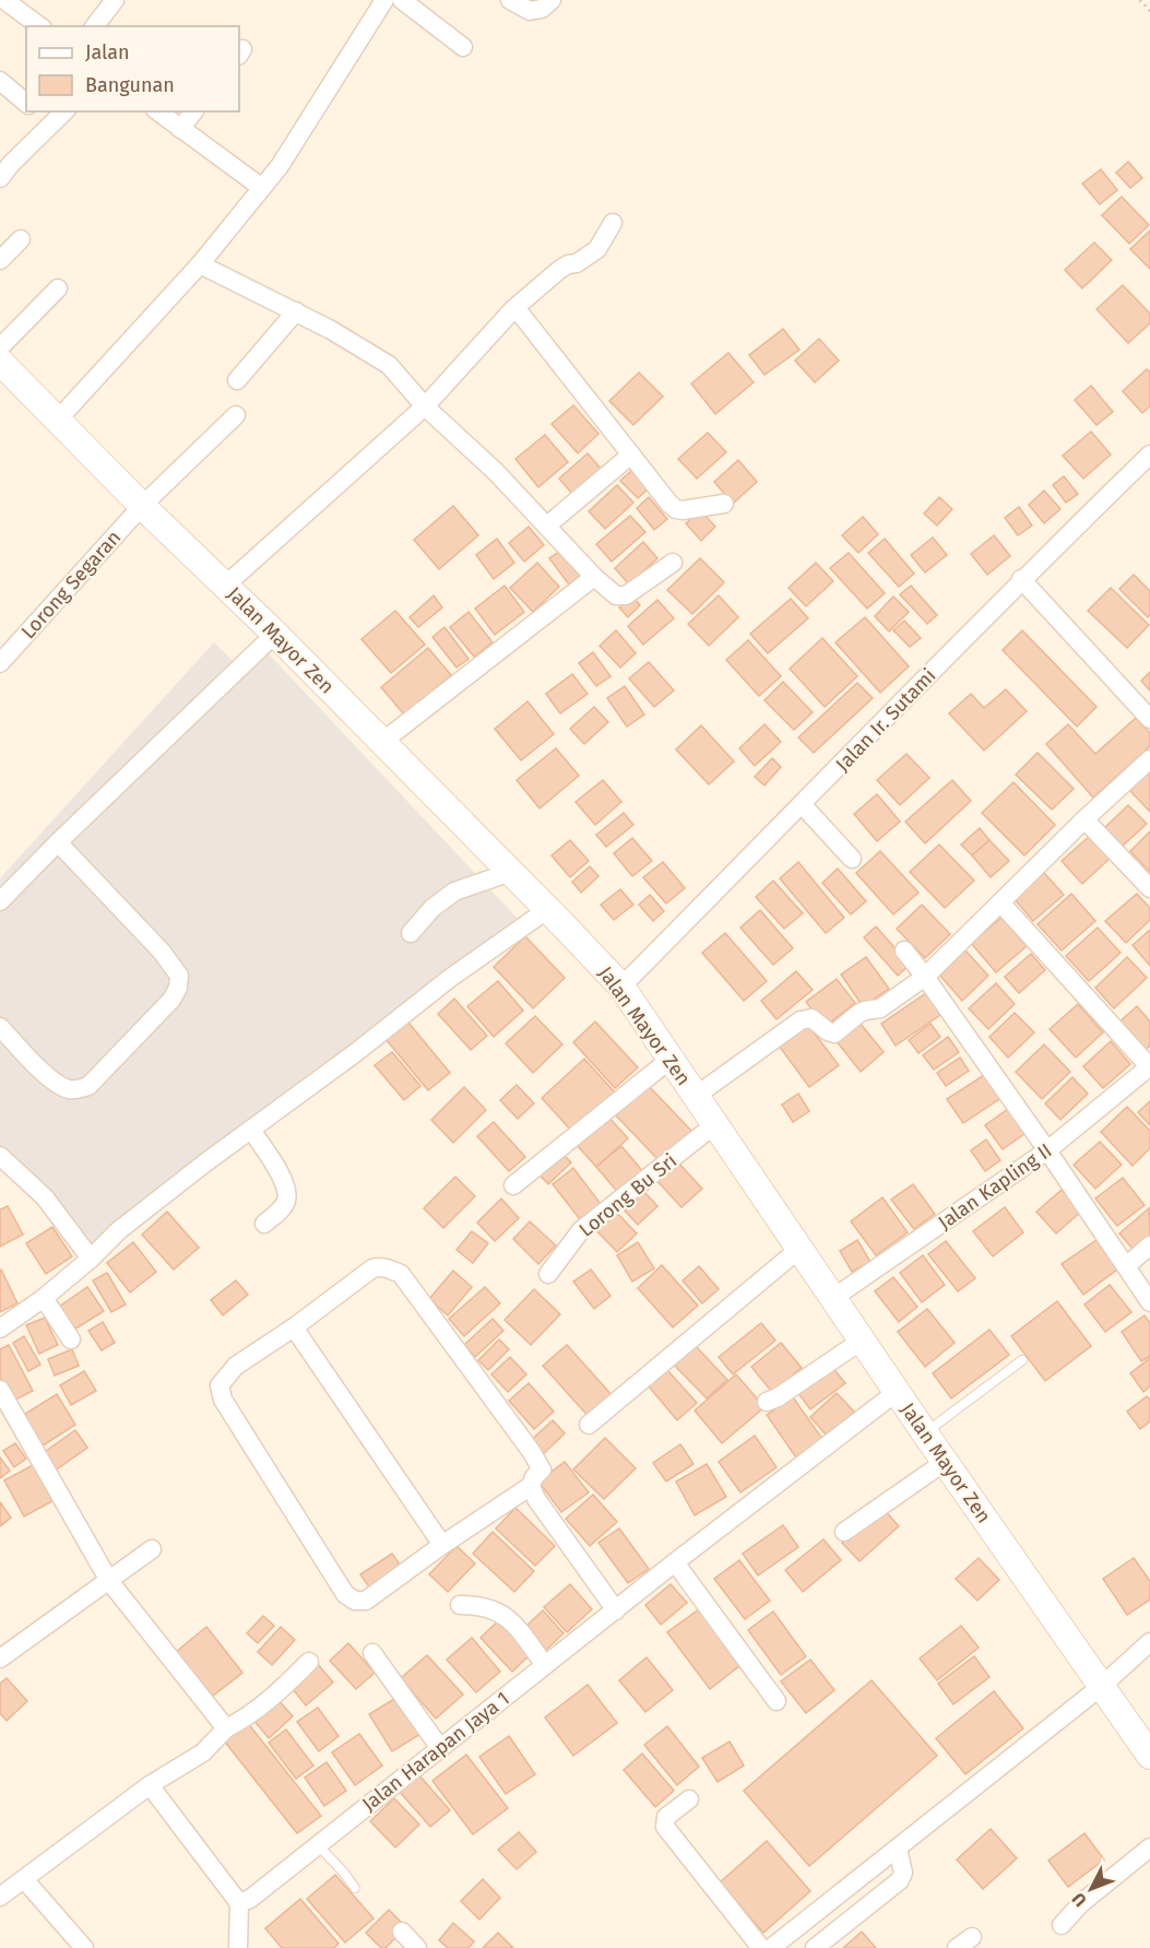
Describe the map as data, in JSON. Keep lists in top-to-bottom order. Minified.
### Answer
{"streets":{"street":["Lorong Segaran","Jalan Mayor Zen","Jalan Ir. Sutami","Jalan Kapling II","Lorong Bu Sri","Jalan Harapan Jaya 1"]},"crossings":[["Lorong Segaran","Jalan Mayor Zen"],["Jalan Mayor Zen","Jalan Ir. Sutami"],["Jalan Mayor Zen","Jalan Kapling II"],["Jalan Mayor Zen","Lorong Bu Sri"],["Jalan Mayor Zen","Jalan Harapan Jaya 1"]],"legend":["Jalan","Bangunan"],"north":"bottom left"}
